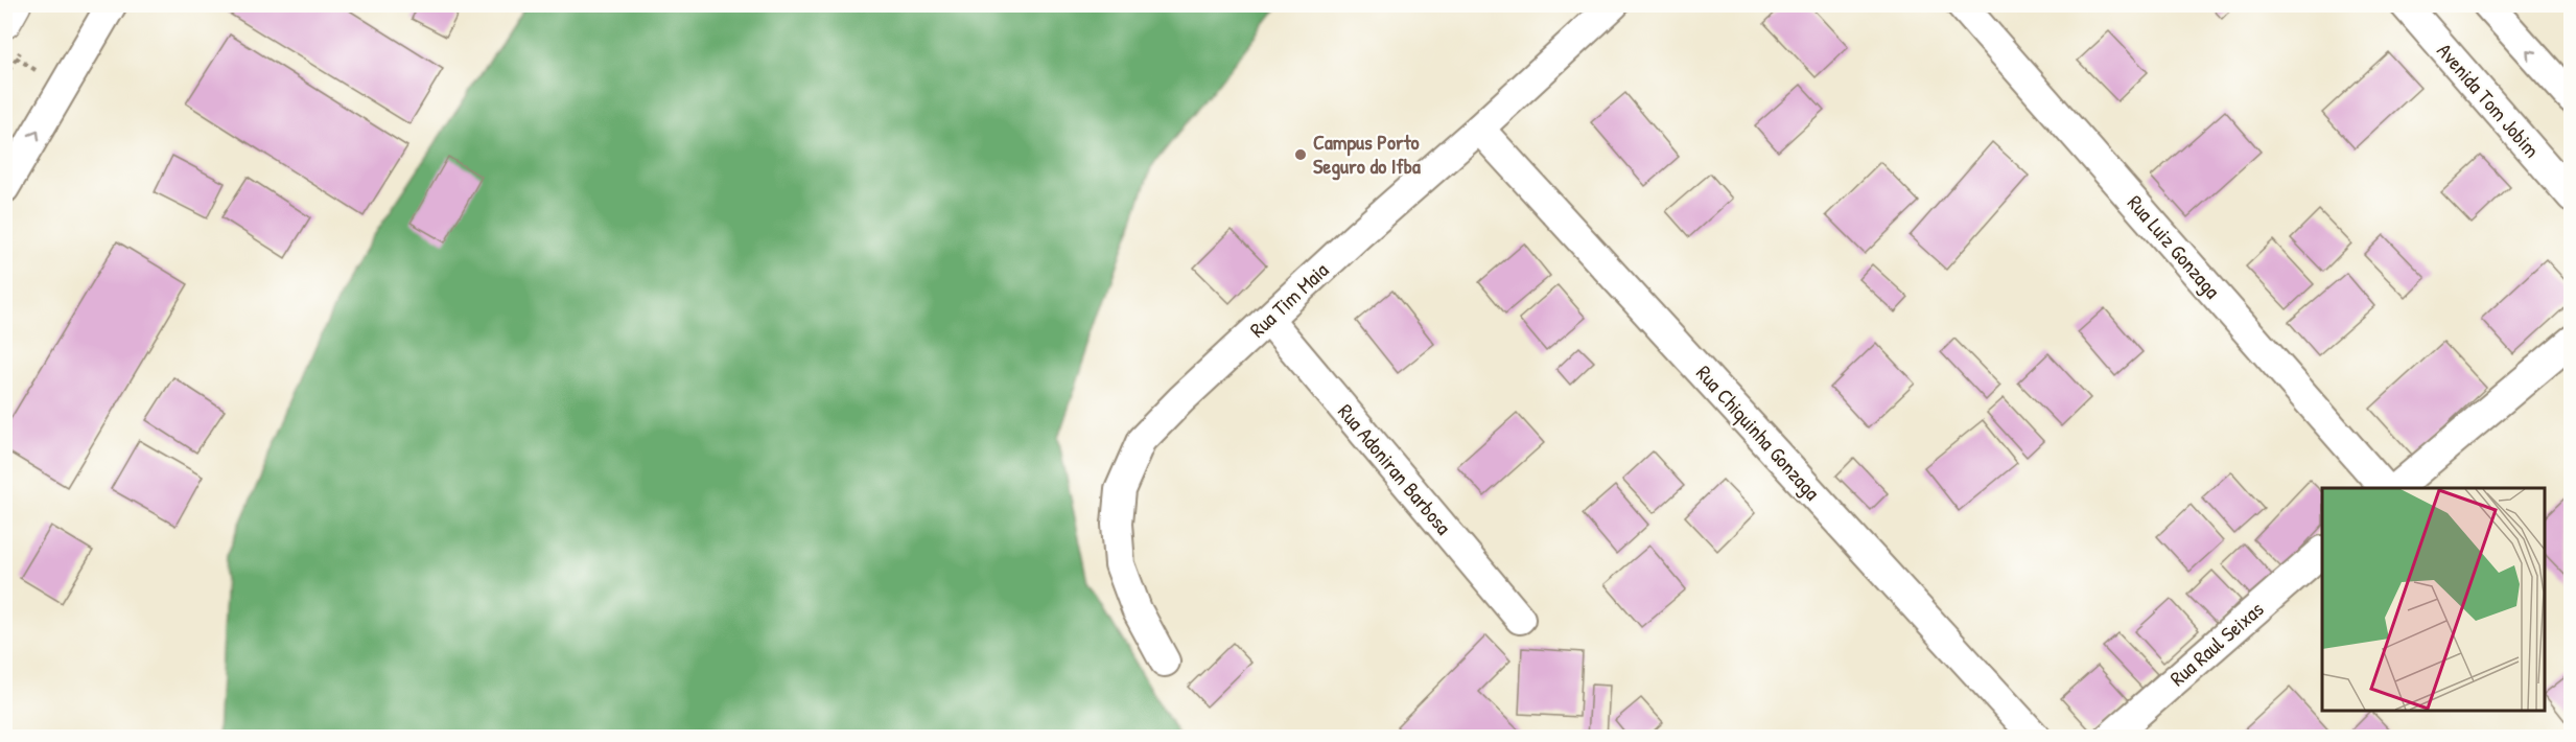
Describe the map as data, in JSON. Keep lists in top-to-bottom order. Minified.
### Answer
{"streets":{"street":["Avenida Tom Jobim","Rua Luiz Gonzaga","Rua Tim Maia","Rua Chiquinha Gonzaga","Rua Adoniran Barbosa","Rua Raul Seixas"]},"crossings":[["Rua Tim Maia","Rua Chiquinha Gonzaga"],["Rua Tim Maia","Rua Adoniran Barbosa"]],"places":["Campus Porto Seguro do Ifba"]}
